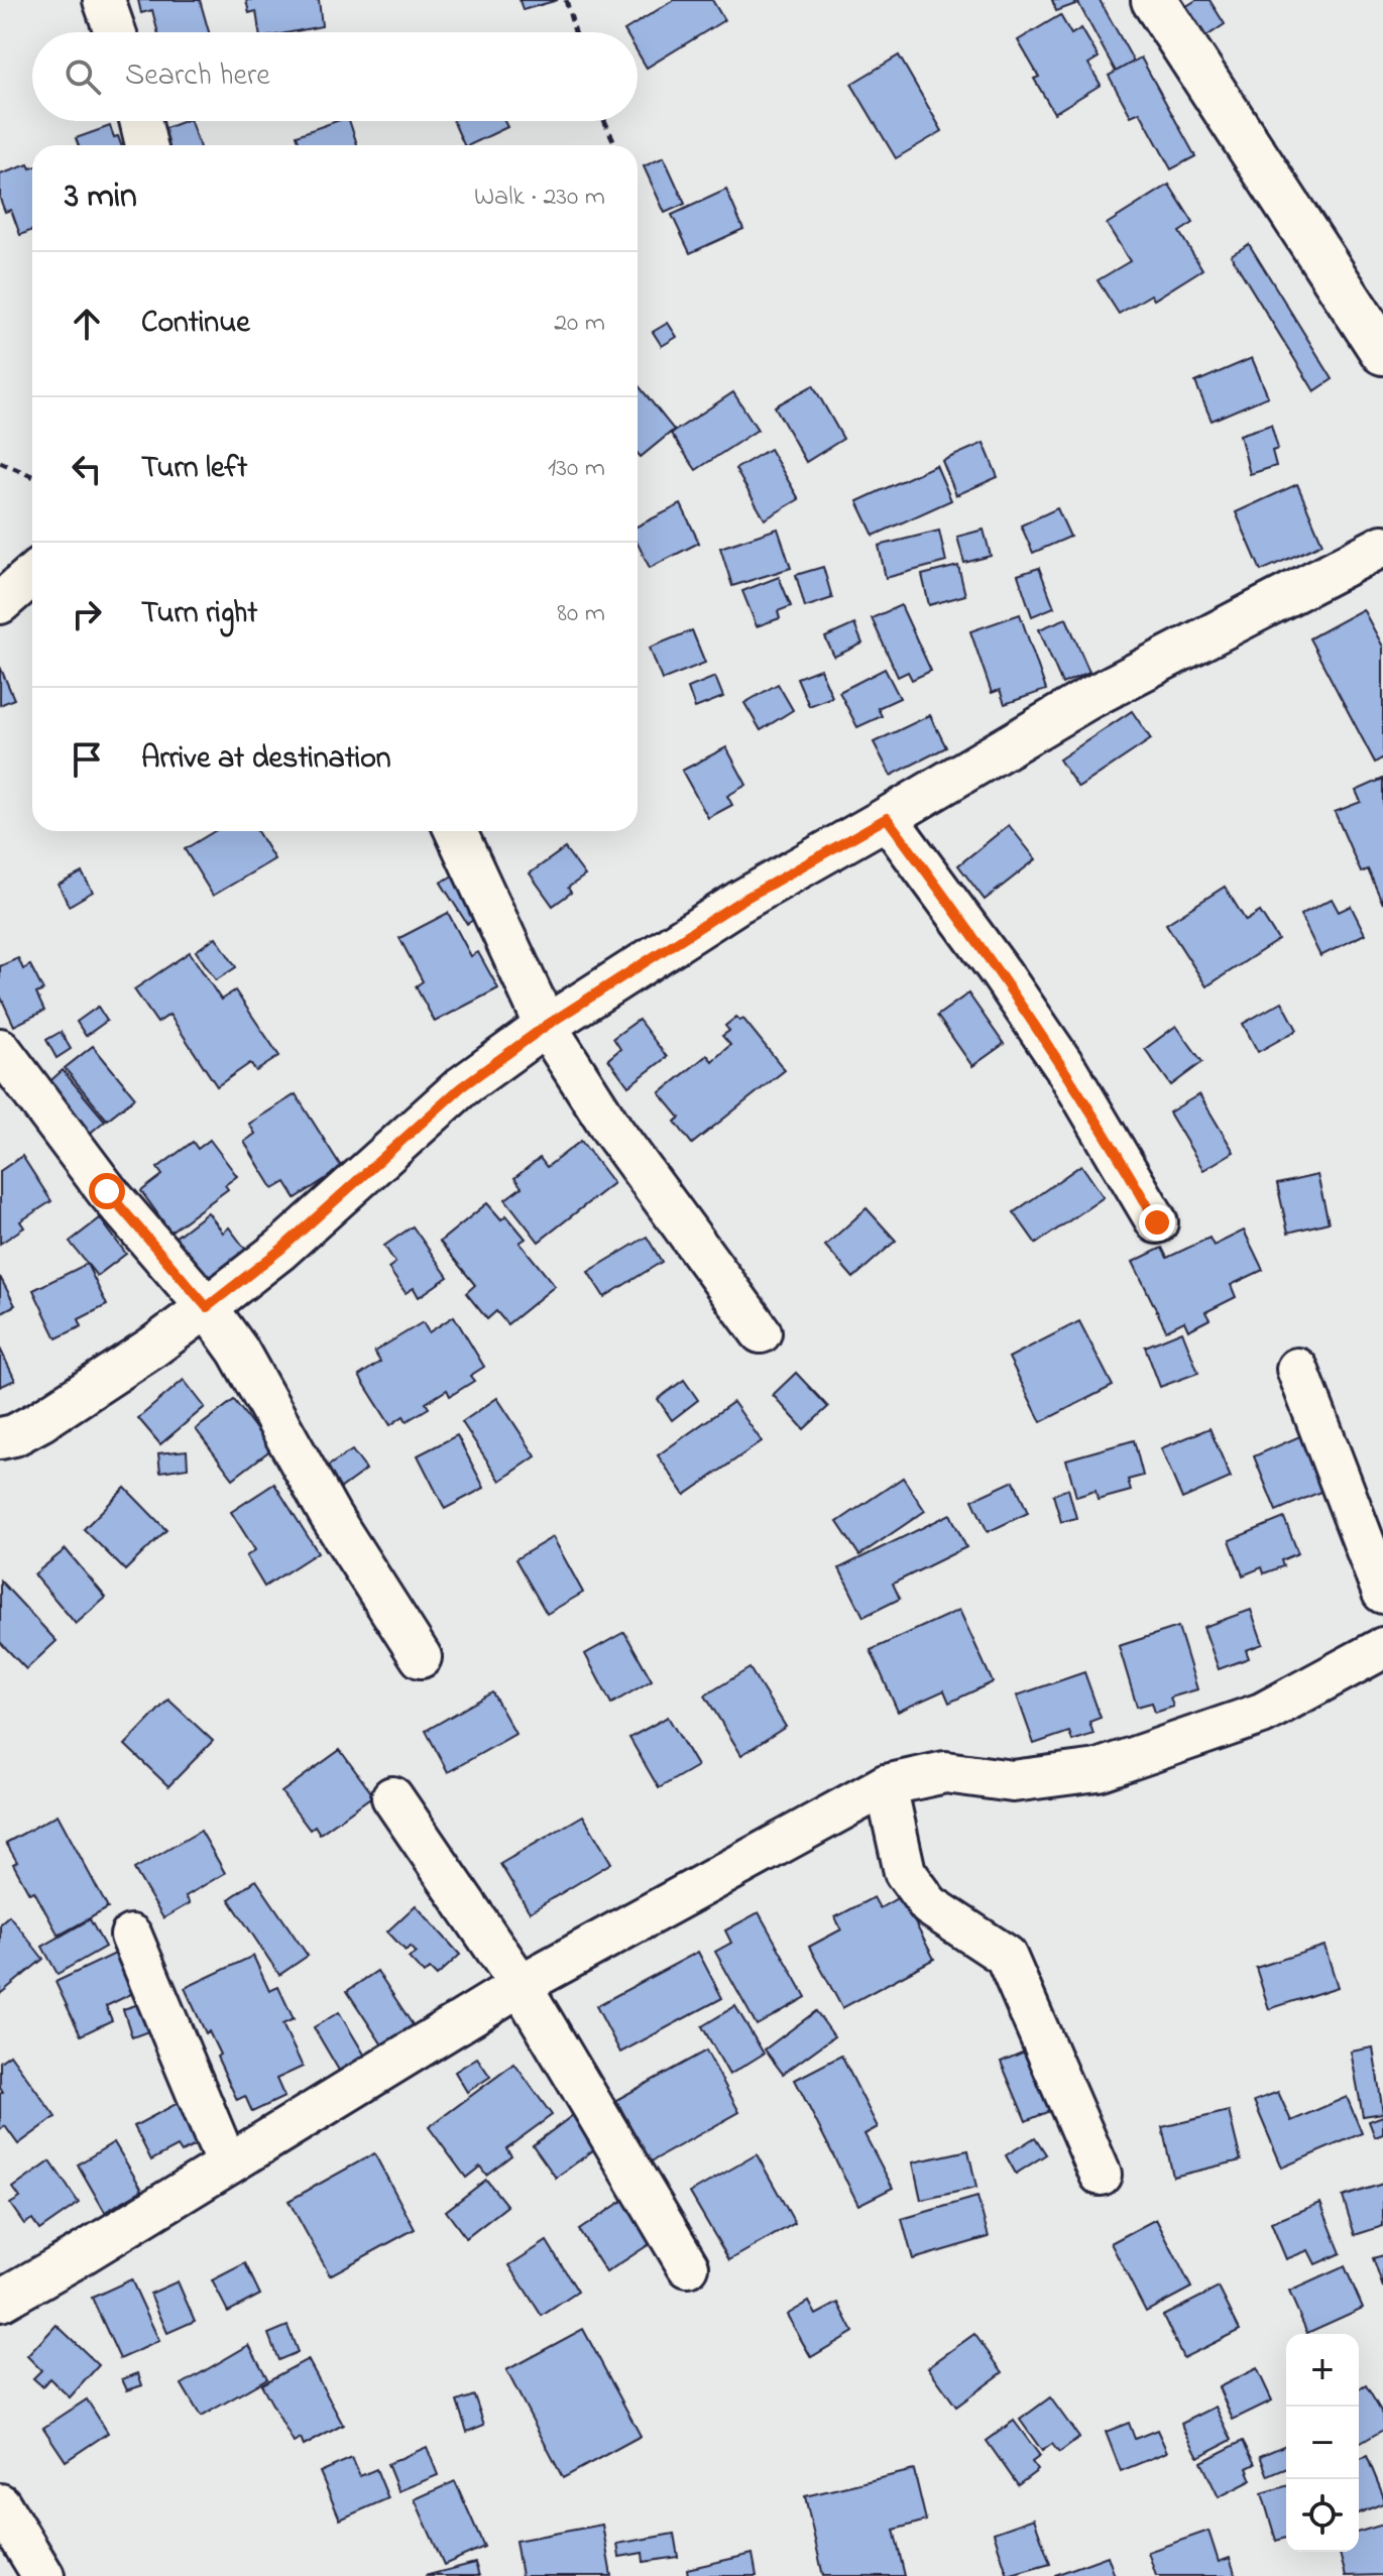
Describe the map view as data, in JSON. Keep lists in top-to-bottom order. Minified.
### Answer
{"page":{"search":"Search here","heading":["3 min","Walk · 230 m"],"list":[["Continue","20 m"],["Turn left","130 m"],["Turn right","80 m"],"Arrive at destination"],"map_buttons":["+","−"]}}
